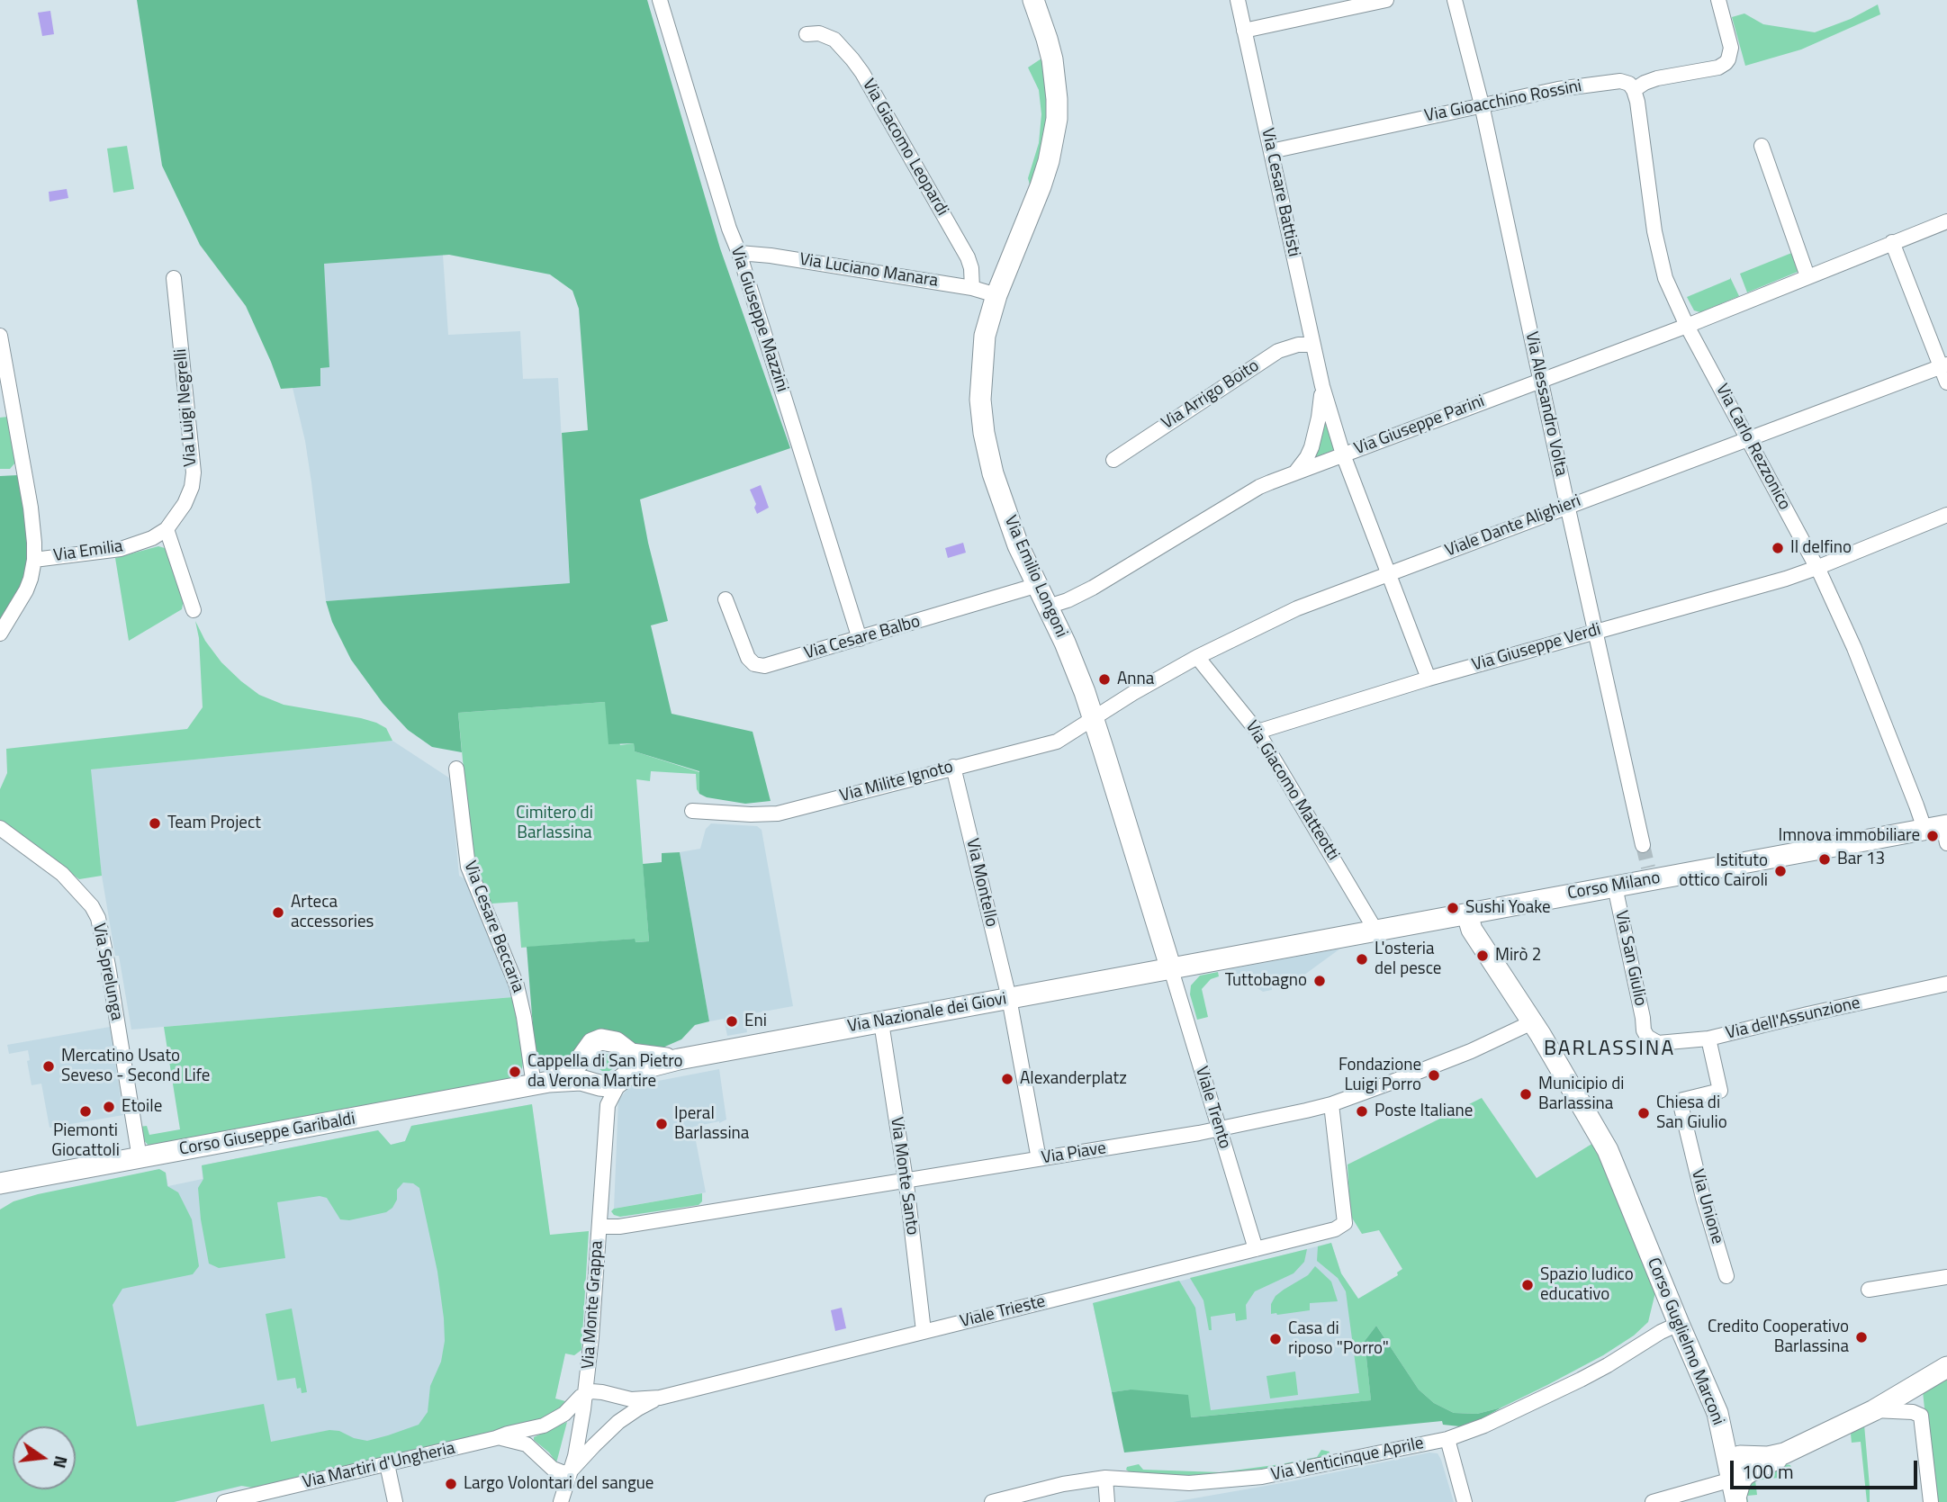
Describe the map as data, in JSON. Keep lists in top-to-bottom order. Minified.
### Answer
{"streets":{"main road":["Via Emilio Longoni","Corso Milano","Via Nazionale dei Giovi","Corso Giuseppe Garibaldi","Corso Guglielmo Marconi"],"street":["Via Gioacchino Rossini","Via Giacomo Leopardi","Via Cesare Battisti","Via Luciano Manara","Via Giuseppe Mazzini","Via Arrigo Boito","Via Alessandro Volta","Via Luigi Negrelli","Via Giuseppe Parini","Via Carlo Rezzonico","Viale Dante Alighieri","Via Emilia","Via Cesare Balbo","Via Giuseppe Verdi","Via Milite Ignoto","Via Giacomo Matteotti","Via Montello","Via Cesare Beccaria","Via San Giulio","Via Sprelunga","Via dell'Assunzione","Viale Trento","Via Piave","Via Monte Santo","Via Unione","Via Monte Grappa","Viale Trieste","Via Venticinque Aprile","Via Martiri d'Ungheria"]},"crossings":[["Via Gioacchino Rossini","Via Cesare Battisti"],["Via Gioacchino Rossini","Via Alessandro Volta"],["Via Gioacchino Rossini","Via Carlo Rezzonico"],["Via Giacomo Leopardi","Via Luciano Manara"],["Via Cesare Battisti","Via Arrigo Boito"],["Via Cesare Battisti","Via Giuseppe Parini"],["Via Cesare Battisti","Viale Dante Alighieri"],["Via Cesare Battisti","Via Giuseppe Verdi"],["Via Luciano Manara","Via Giuseppe Mazzini"],["Via Luciano Manara","Via Emilio Longoni"],["Via Giuseppe Mazzini","Via Cesare Balbo"],["Via Alessandro Volta","Via Giuseppe Parini"],["Via Alessandro Volta","Viale Dante Alighieri"],["Via Alessandro Volta","Via Giuseppe Verdi"],["Via Luigi Negrelli","Via Emilia"],["Via Giuseppe Parini","Via Carlo Rezzonico"],["Via Giuseppe Parini","Via Emilio Longoni"],["Via Carlo Rezzonico","Viale Dante Alighieri"],["Via Carlo Rezzonico","Via Giuseppe Verdi"],["Via Carlo Rezzonico","Corso Milano"],["Viale Dante Alighieri","Via Emilio Longoni"],["Viale Dante Alighieri","Via Milite Ignoto"],["Viale Dante Alighieri","Via Giacomo Matteotti"],["Via Emilio Longoni","Via Cesare Balbo"],["Via Emilio Longoni","Via Milite Ignoto"],["Via Emilio Longoni","Corso Milano"],["Via Emilio Longoni","Via Nazionale dei Giovi"],["Via Emilio Longoni","Viale Trento"],["Via Giuseppe Verdi","Via Giacomo Matteotti"],["Via Milite Ignoto","Via Montello"],["Via Giacomo Matteotti","Corso Milano"],["Via Montello","Via Nazionale dei Giovi"],["Via Montello","Via Piave"],["Corso Milano","Via San Giulio"],["Corso Milano","Via Nazionale dei Giovi"],["Corso Milano","Viale Trento"],["Corso Milano","Corso Guglielmo Marconi"],["Via Cesare Beccaria","Via Nazionale dei Giovi"],["Via Cesare Beccaria","Corso Giuseppe Garibaldi"],["Via San Giulio","Via dell'Assunzione"],["Via Sprelunga","Corso Giuseppe Garibaldi"],["Via Nazionale dei Giovi","Viale Trento"],["Via Nazionale dei Giovi","Corso Giuseppe Garibaldi"],["Via Nazionale dei Giovi","Via Monte Santo"],["Via Nazionale dei Giovi","Via Monte Grappa"],["Via dell'Assunzione","Via Unione"],["Viale Trento","Via Piave"],["Viale Trento","Viale Trieste"],["Via Piave","Via Monte Santo"],["Via Piave","Via Monte Grappa"],["Via Piave","Viale Trieste"],["Via Piave","Corso Guglielmo Marconi"],["Via Monte Santo","Viale Trieste"],["Via Monte Grappa","Viale Trieste"],["Via Monte Grappa","Via Martiri d'Ungheria"],["Viale Trieste","Via Martiri d'Ungheria"],["Corso Guglielmo Marconi","Via Venticinque Aprile"]],"districts":["BARLASSINA"],"parks":["Cimitero di Barlassina"],"places":["Il delfino","Anna","Team Project","Imnova immobiliare","Bar 13","Istituto ottico Cairoli","Sushi Yoake","Arteca accessories","Mirò 2","L'osteria del pesce","Tuttobagno","Eni","Mercatino Usato Seveso - Second Life","Cappella di San Pietro da Verona Martire","Fondazione Luigi Porro","Alexanderplatz","Municipio di Barlassina","Etoile","Piemonti Giocattoli","Poste Italiane","Chiesa di San Giulio","Iperal Barlassina","Spazio ludico educativo","Credito Cooperativo Barlassina","Casa di riposo \"Porro\"","Largo Volontari del sangue"],"scale_bar":"100 m","north":"right"}
